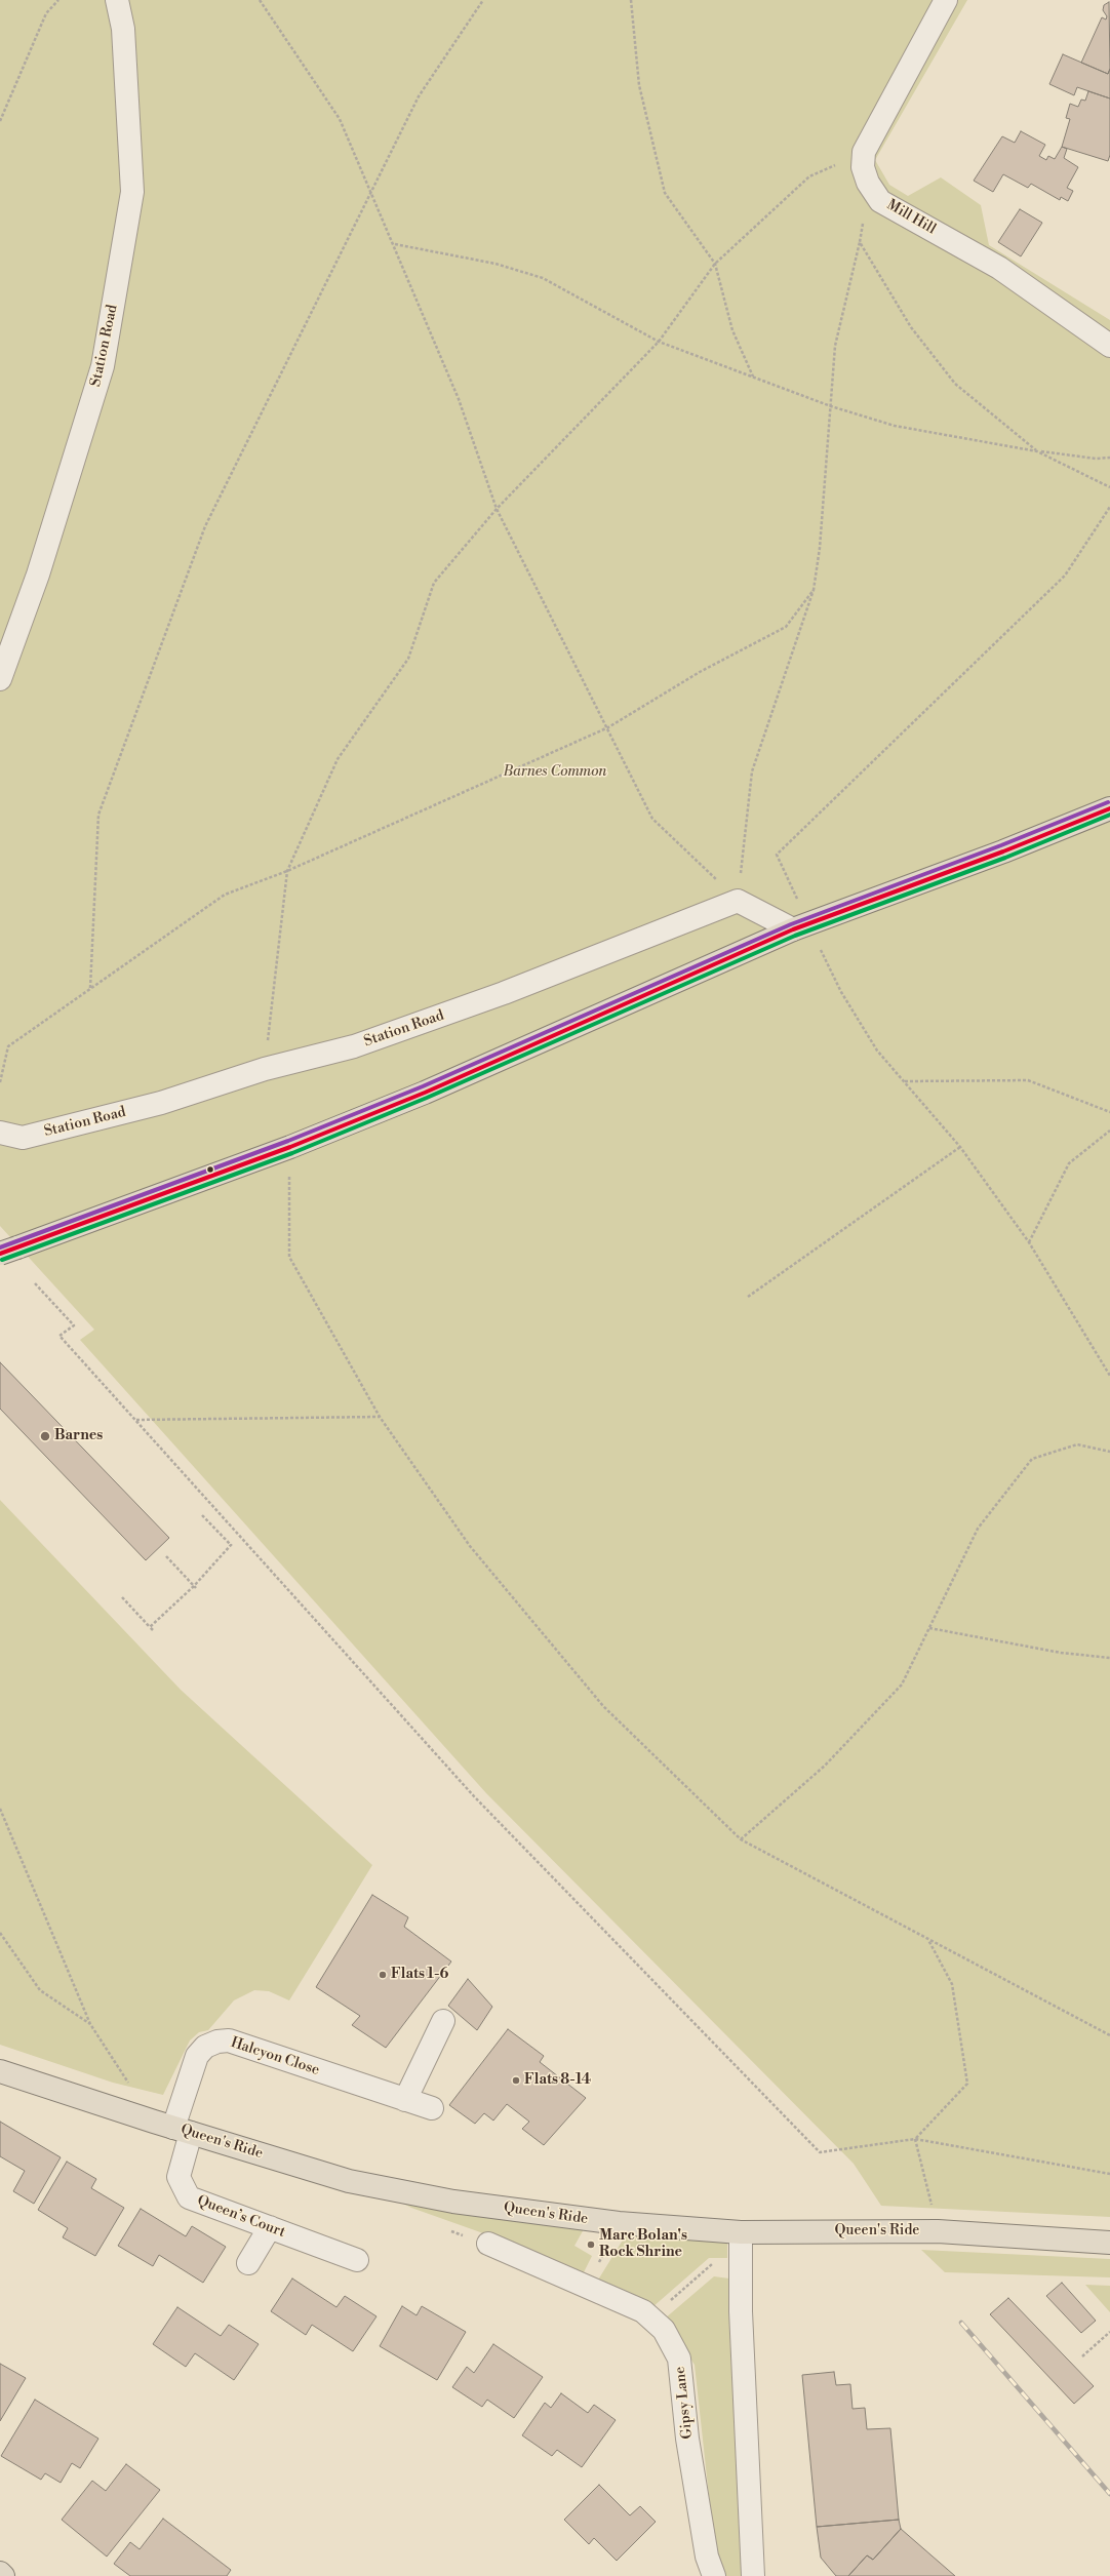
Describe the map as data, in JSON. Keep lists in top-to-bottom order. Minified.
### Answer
{"streets":{"main road":["Queen's Ride"],"street":["Mill Hill","Station Road","Halcyon Close","Queen’s Court","Gipsy Lane"]},"crossings":[["Halcyon Close","Queen's Ride"],["Halcyon Close","Queen’s Court"],["Queen's Ride","Queen’s Court"]],"parks":["Barnes Common"],"places":["Barnes","Flats 1-6","Flats 8-14","Marc Bolan's Rock Shrine"]}
